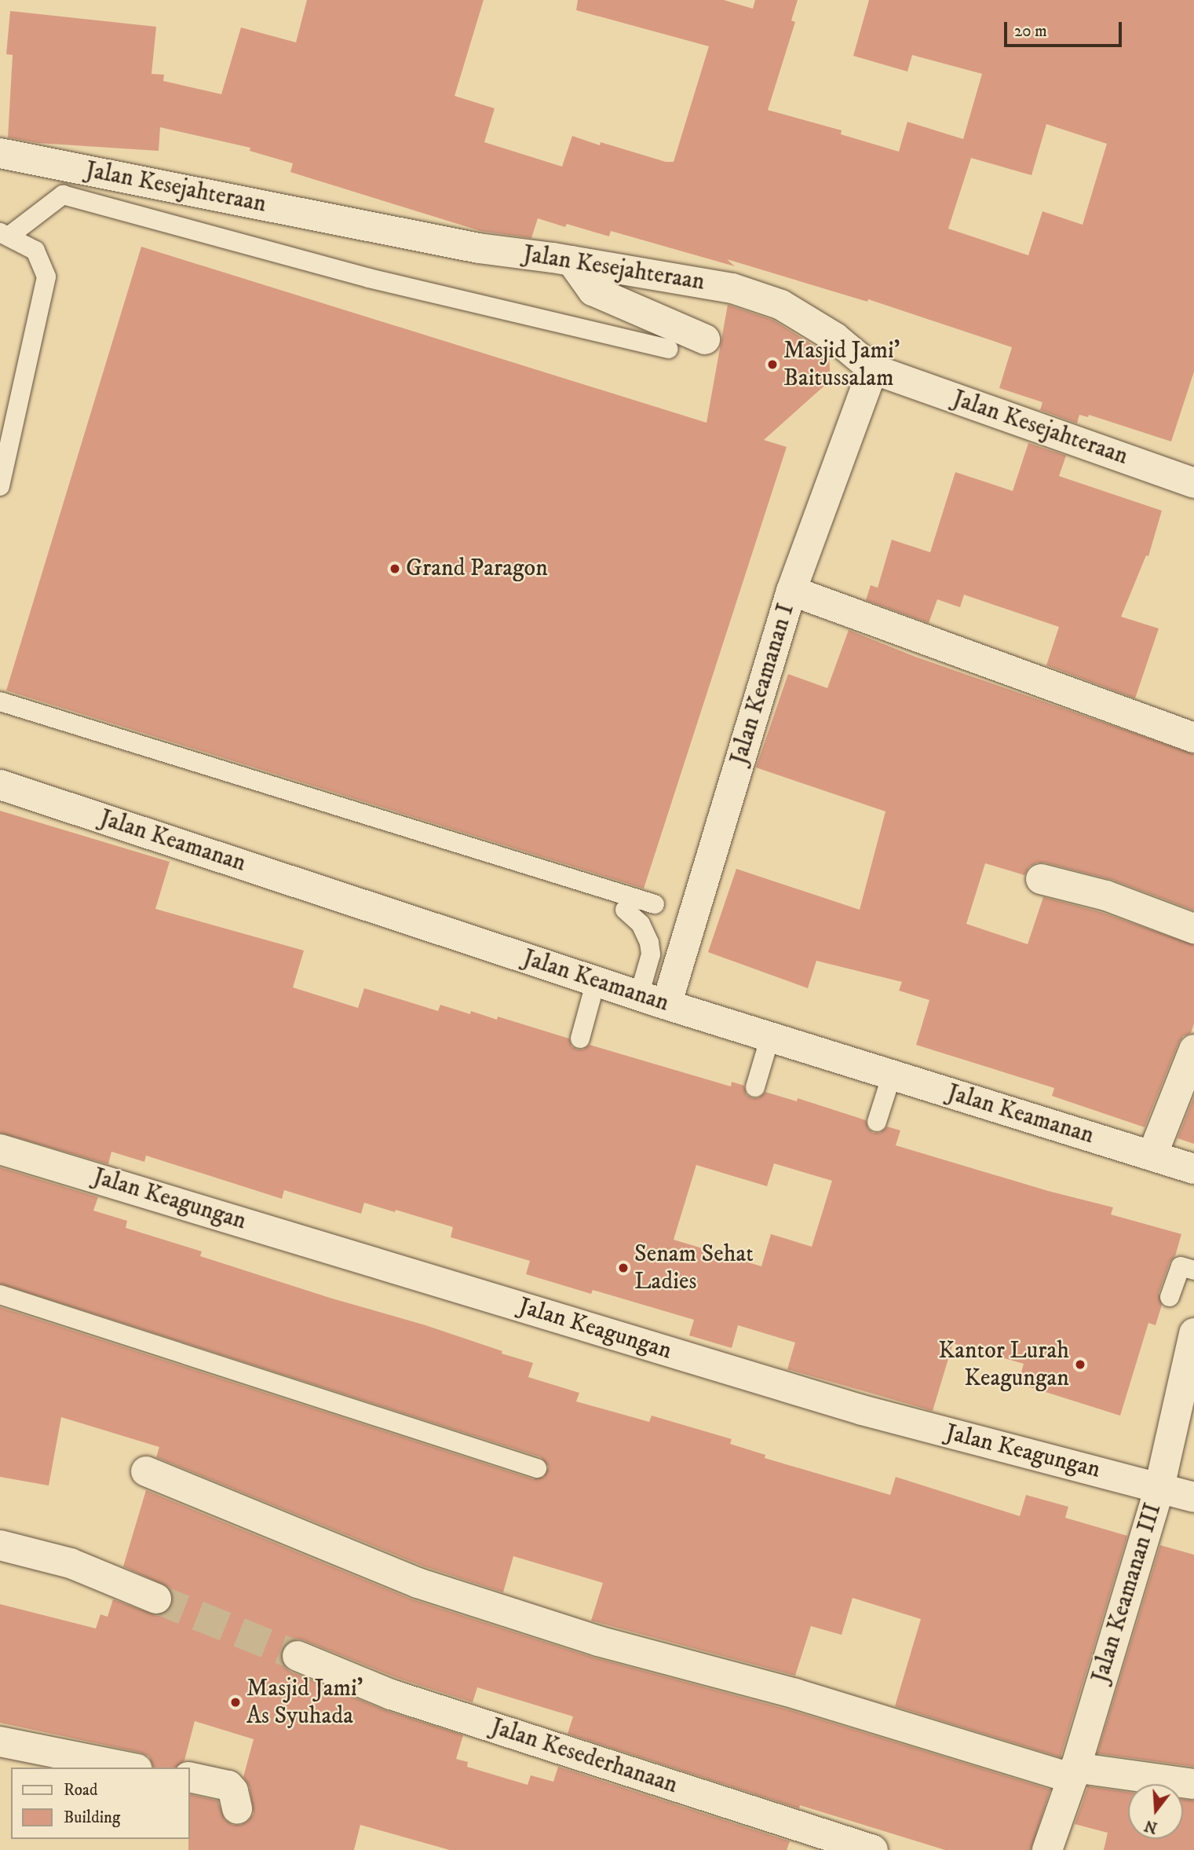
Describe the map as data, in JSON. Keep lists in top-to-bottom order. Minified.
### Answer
{"streets":{"street":["Jalan Kesejahteraan","Jalan Keamanan I","Jalan Keamanan","Jalan Keagungan","Jalan Keamanan III","Jalan Kesederhanaan"]},"crossings":[["Jalan Kesejahteraan","Jalan Keamanan I"],["Jalan Keamanan I","Jalan Keamanan"],["Jalan Keagungan","Jalan Keamanan III"]],"places":["Masjid Jami' Baitussalam","Grand Paragon","Senam Sehat Ladies","Kantor Lurah Keagungan","Masjid Jami' As Syuhada"],"legend":["Road","Building"],"scale_bar":"20 m","north":"bottom"}
